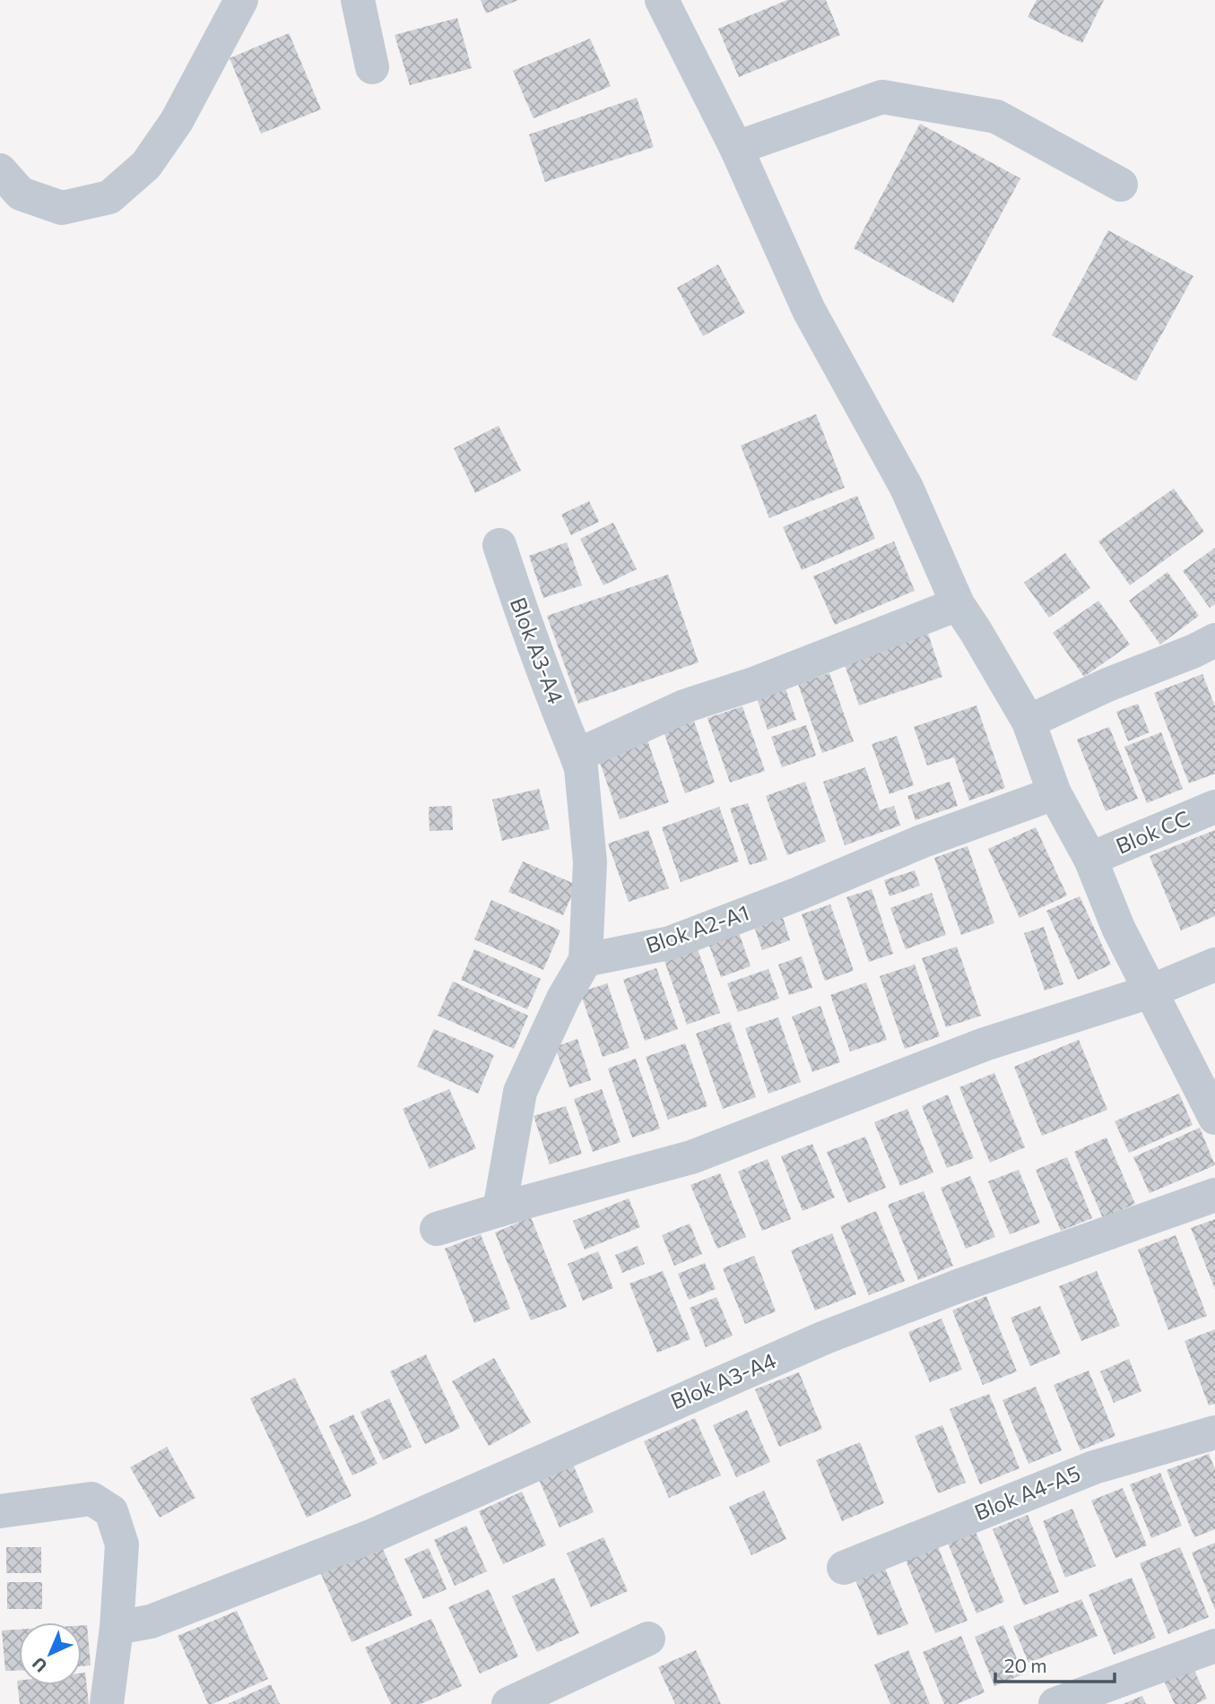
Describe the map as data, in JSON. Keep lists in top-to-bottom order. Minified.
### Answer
{"streets":{"street":["Blok A3-A4","Blok CC","Blok A2-A1","Blok A4-A5"]},"crossings":[["Blok A3-A4","Blok A2-A1"]],"scale_bar":"20 m","north":"bottom left"}
